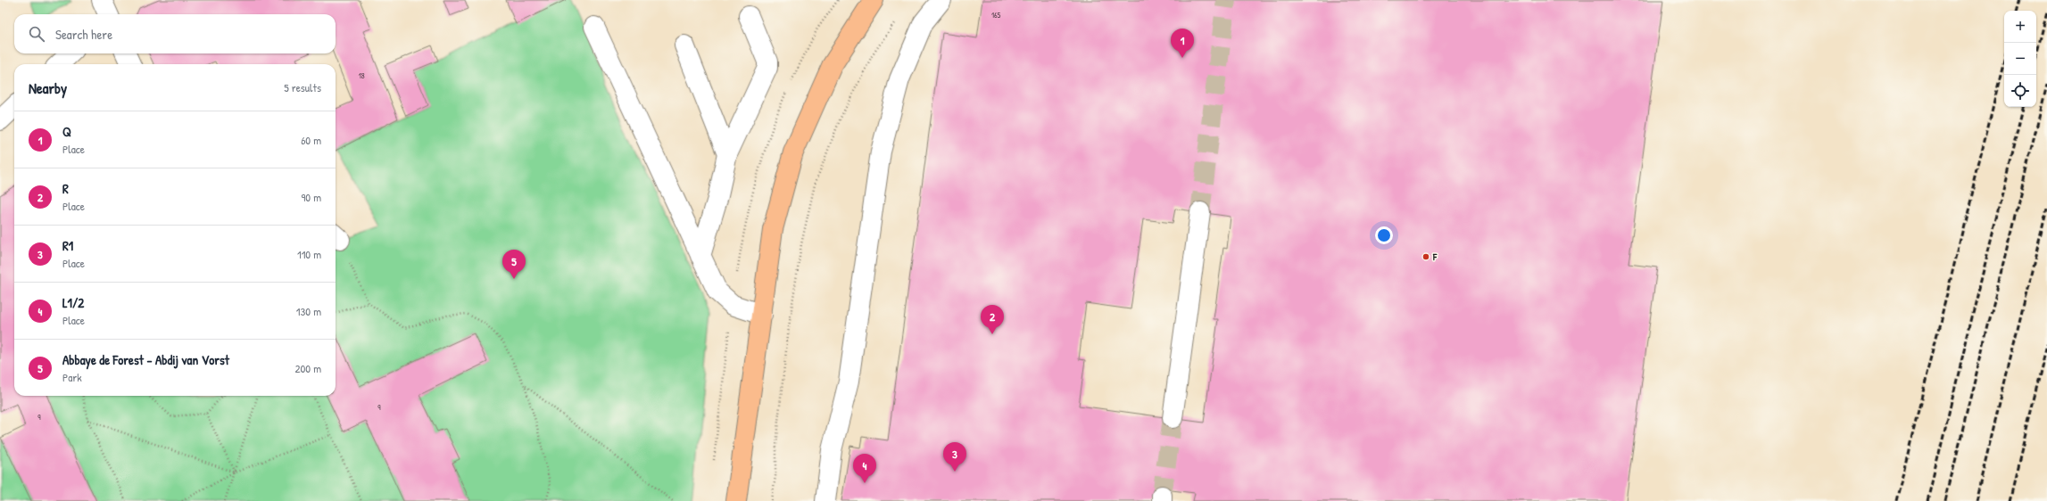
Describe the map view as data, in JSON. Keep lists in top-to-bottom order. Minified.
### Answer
{"places":["F"],"house_numbers":["165","18","9","9"],"page":{"map_buttons":["+","−"],"search":"Search here","pins":["1","5","2","3","4"],"heading":["Nearby","5 results"],"list":[{"mark":"1","name":"Q","note":"Place","value":"60 m"},{"mark":"2","name":"R","note":"Place","value":"90 m"},{"mark":"3","name":"R1","note":"Place","value":"110 m"},{"mark":"4","name":"L1/2","note":"Place","value":"130 m"},{"mark":"5","name":"Abbaye de Forest - Abdij van Vorst","note":"Park","value":"200 m"}]}}
